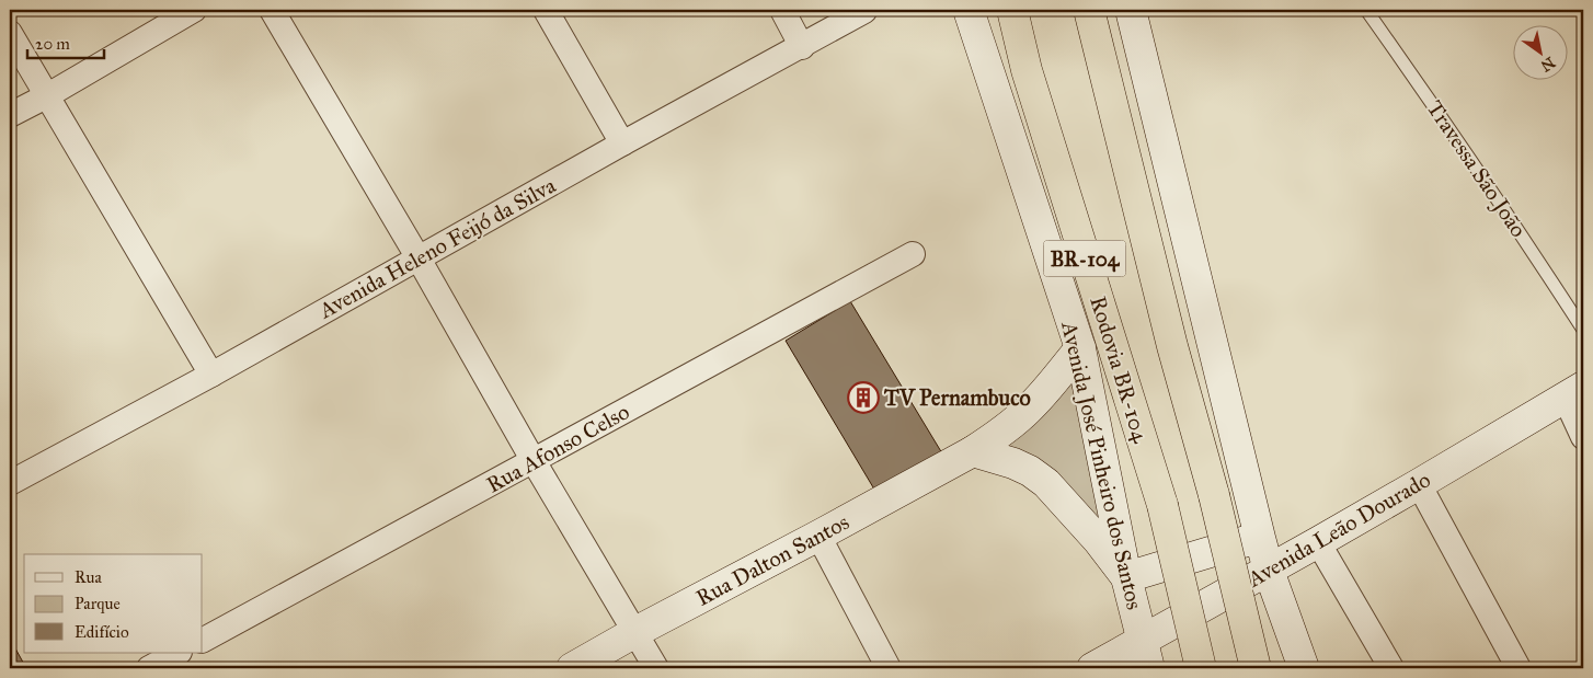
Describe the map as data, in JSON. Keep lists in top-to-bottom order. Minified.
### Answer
{"streets":{"highway":["BR-104","Rodovia BR-104"],"main road":["Avenida José Pinheiro dos Santos","Avenida Leão Dourado","Rua Dalton Santos"],"street":["Avenida Heleno Feijó da Silva","Rua Afonso Celso"],"lane":["Travessa São João"]},"crossings":[["Avenida José Pinheiro dos Santos","Avenida Leão Dourado"],["Avenida José Pinheiro dos Santos","Rua Dalton Santos"]],"places":{"building":["TV Pernambuco"]},"legend":["Rua","Parque","Edifício"],"scale_bar":"20 m","north":"bottom right"}
